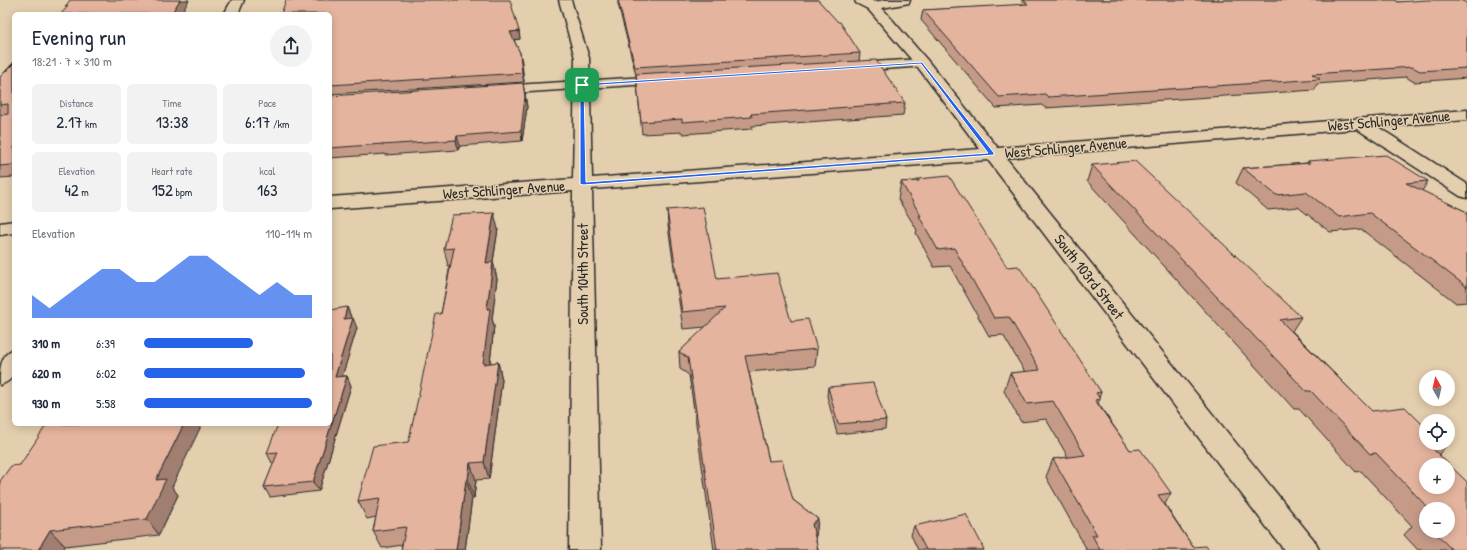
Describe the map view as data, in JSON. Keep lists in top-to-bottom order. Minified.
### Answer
{"streets":{"street":["West Schlinger Avenue","South 104th Street","South 103rd Street"]},"crossings":[["West Schlinger Avenue","South 104th Street"],["West Schlinger Avenue","South 103rd Street"]],"north":"top","page":{"heading":["Evening run","18:21 · 7 × 310 m"],"stats":[["Distance","2.17 km"],["Time","13:38"],["Pace","6:17 /km"],["Elevation","42 m"],["Heart rate","152 bpm"],["kcal","163"]],"chart":["Elevation","110–114 m"],"list":[{"name":"310 m","note":"6:39"},{"name":"620 m","note":"6:02"},{"name":"930 m","note":"5:58"}],"map_buttons":["+","−"]}}
